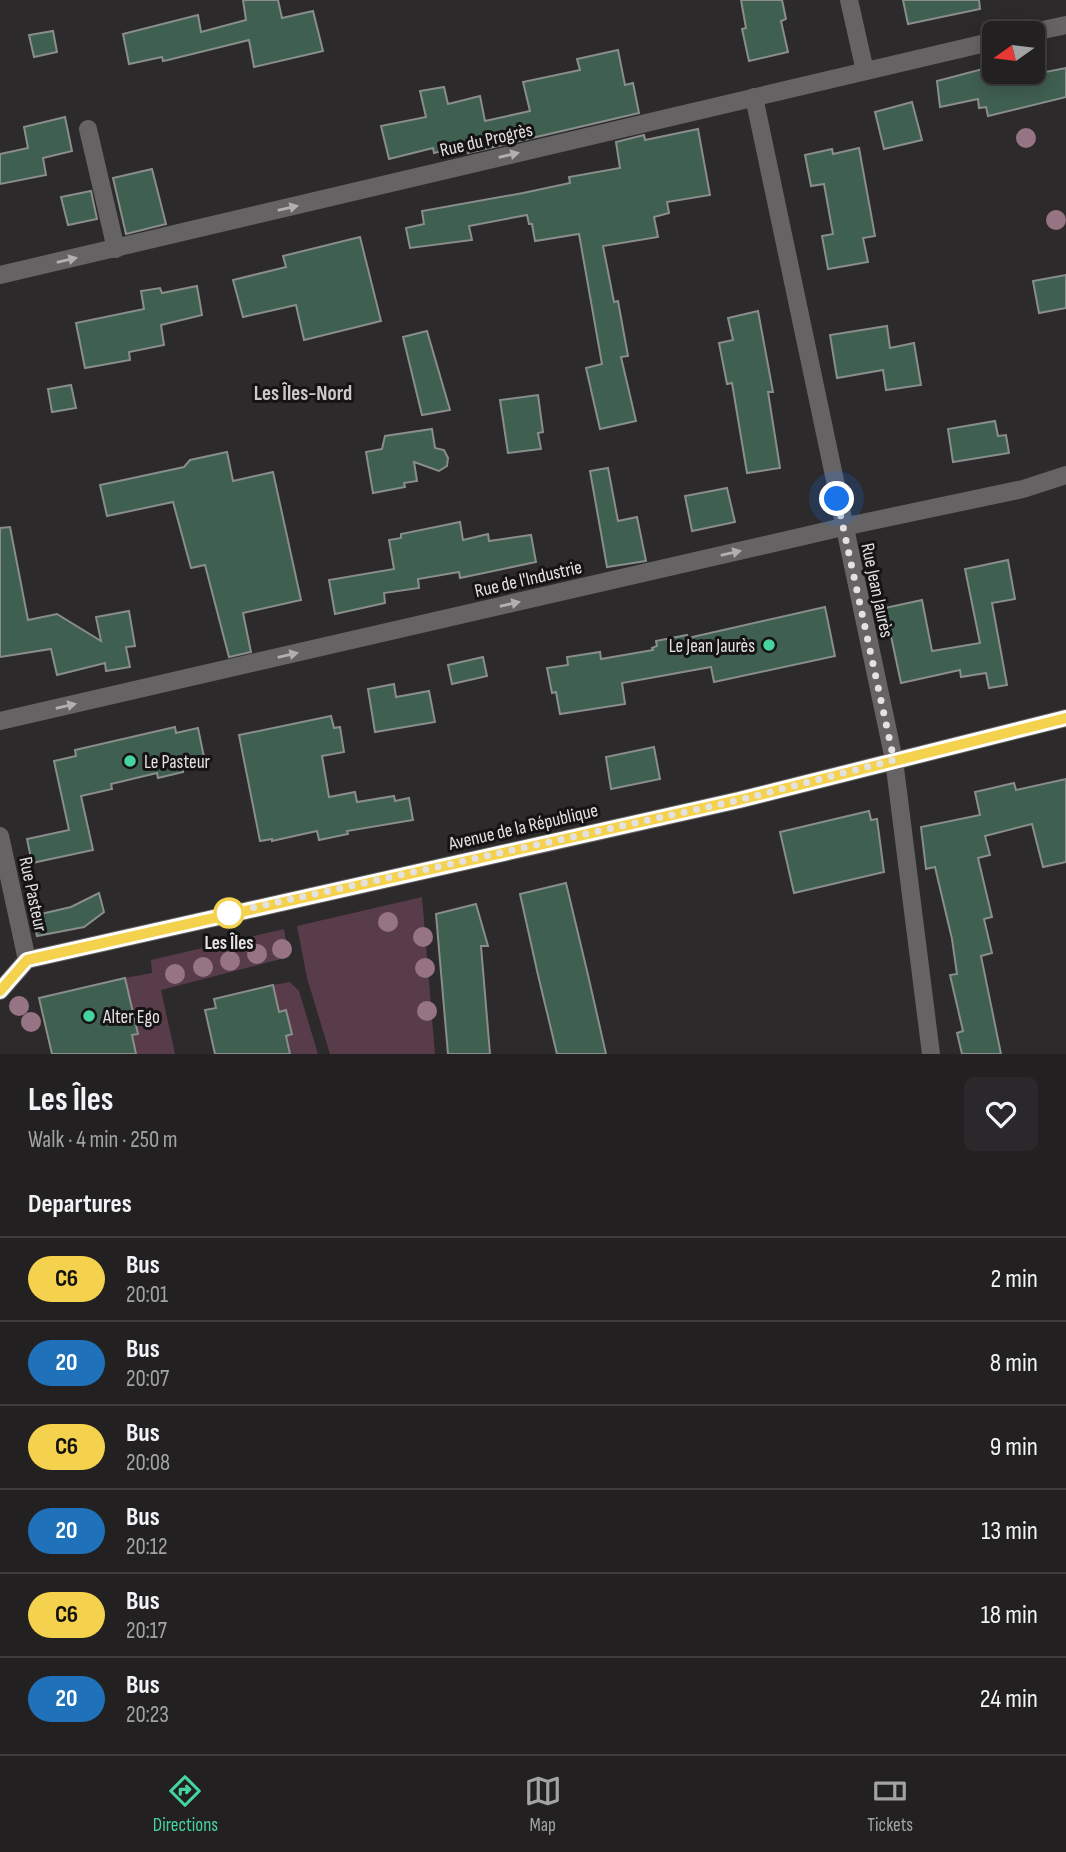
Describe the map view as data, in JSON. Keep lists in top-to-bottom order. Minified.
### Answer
{"streets":{"street":["Rue du Progrès","Rue de l'Industrie","Rue Jean Jaurès","Avenue de la République","Rue Pasteur"]},"crossings":[["Rue du Progrès","Rue Jean Jaurès"],["Rue de l'Industrie","Rue Jean Jaurès"],["Rue Jean Jaurès","Avenue de la République"],["Avenue de la République","Rue Pasteur"]],"one_way":["Rue du Progrès","Rue de l'Industrie"],"districts":["Les Îles-Nord"],"places":["Le Jean Jaurès","Le Pasteur","Les Îles","Alter Ego"],"lines":["bus line C6"],"north":"left","page":{"heading":[["Les Îles","Walk · 4 min · 250 m"],"Departures"],"list":[{"mark":"C6","name":"Bus","note":"20:01","value":"2 min"},{"mark":"20","name":"Bus","note":"20:07","value":"8 min"},{"mark":"C6","name":"Bus","note":"20:08","value":"9 min"},{"mark":"20","name":"Bus","note":"20:12","value":"13 min"},{"mark":"C6","name":"Bus","note":"20:17","value":"18 min"},{"mark":"20","name":"Bus","note":"20:23","value":"24 min"}],"tabs":["Directions","Map","Tickets"]}}
